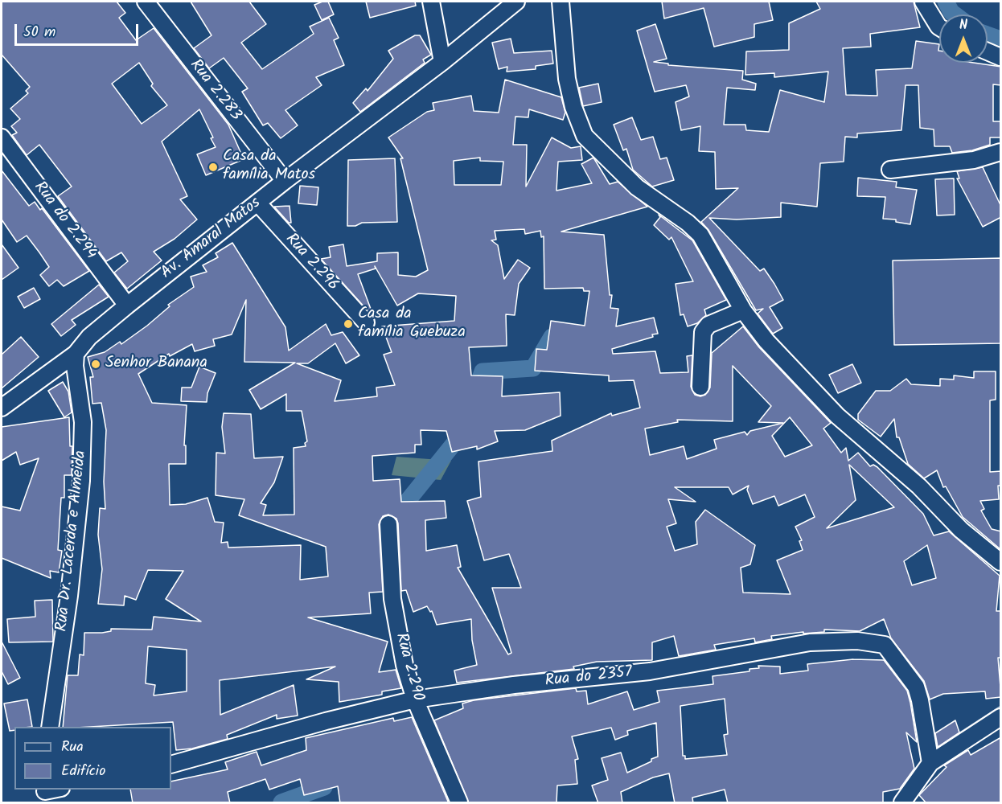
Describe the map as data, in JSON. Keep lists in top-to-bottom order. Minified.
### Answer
{"streets":{"street":["Rua 2.283","Rua do 2.294","Av. Amaral Matos","Rua 2.296","Rua Dr. Lacerda e Almeida","Rua 2.290","Rua do 2357"]},"crossings":[["Rua 2.283","Av. Amaral Matos"],["Rua do 2.294","Av. Amaral Matos"],["Av. Amaral Matos","Rua 2.296"],["Av. Amaral Matos","Rua Dr. Lacerda e Almeida"],["Rua 2.290","Rua do 2357"]],"places":["Casa da família Matos","Casa da família Guebuza","Senhor Banana"],"legend":["Rua","Edifício"],"scale_bar":"50 m","north":"top"}
